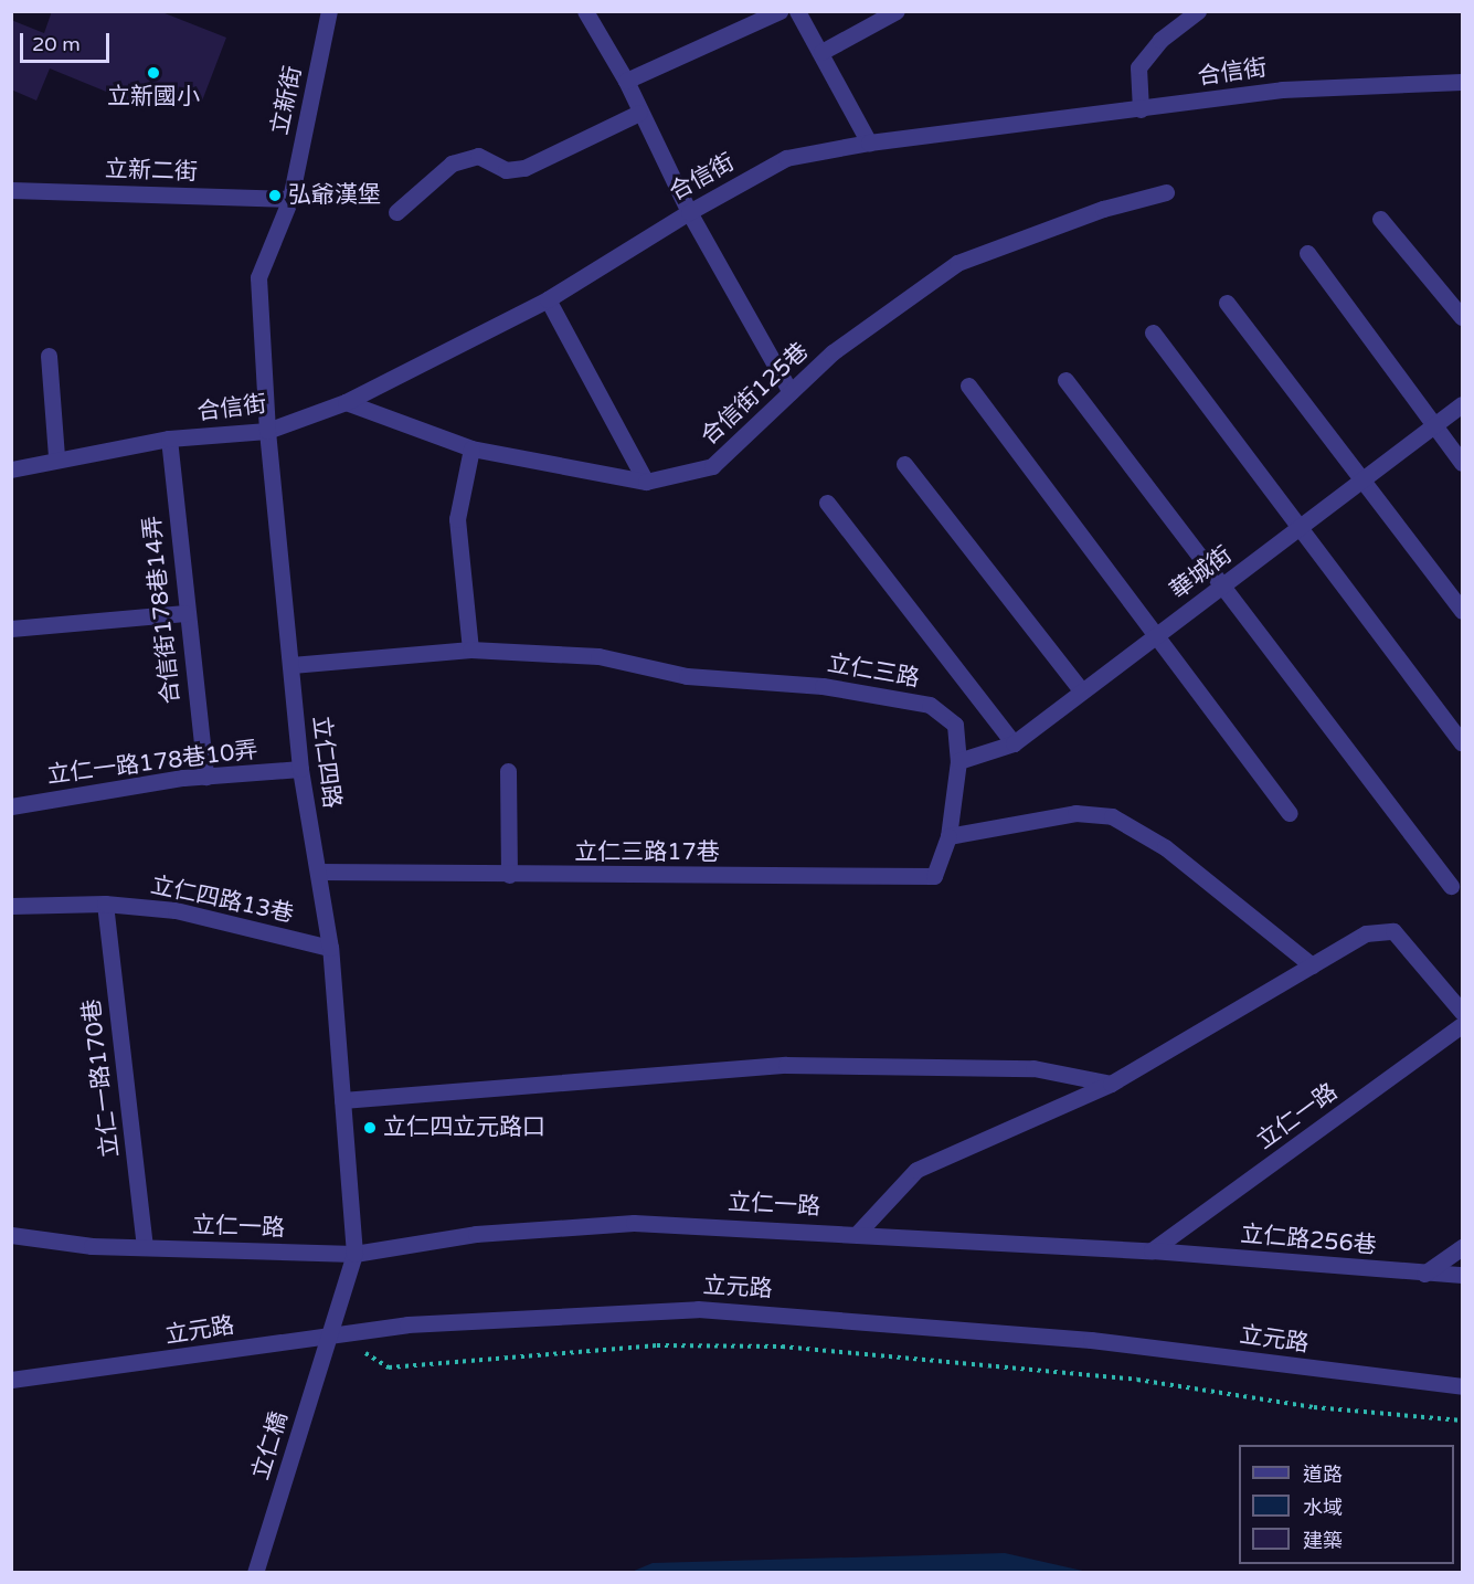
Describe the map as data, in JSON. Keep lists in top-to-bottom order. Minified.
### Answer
{"streets":{"street":["合信街","立新街","立新二街","合信街125巷","華城街","合信街178巷14弄","立仁三路","立仁四路","立仁一路178巷10弄","立仁三路17巷","立仁四路13巷","立仁一路170巷","立仁一路","立仁路256巷","立元路","立仁橋"]},"crossings":[["合信街","合信街125巷"],["合信街","合信街178巷14弄"],["合信街","立仁四路"],["立新街","立新二街"],["立新街","立仁四路"],["立新二街","立仁四路"],["華城街","立仁三路"],["合信街178巷14弄","立仁一路178巷10弄"],["立仁三路","立仁四路"],["立仁三路","立仁三路17巷"],["立仁四路","立仁一路178巷10弄"],["立仁四路","立仁三路17巷"],["立仁四路","立仁四路13巷"],["立仁四路","立仁一路"],["立仁四路","立元路"],["立仁四路","立仁橋"],["立仁四路13巷","立仁一路170巷"],["立仁一路170巷","立仁一路"],["立仁一路","立仁路256巷"],["立元路","立仁橋"]],"places":["立新國小","弘爺漢堡","立仁四立元路口"],"legend":["道路","水域","建築"],"scale_bar":"20 m"}
